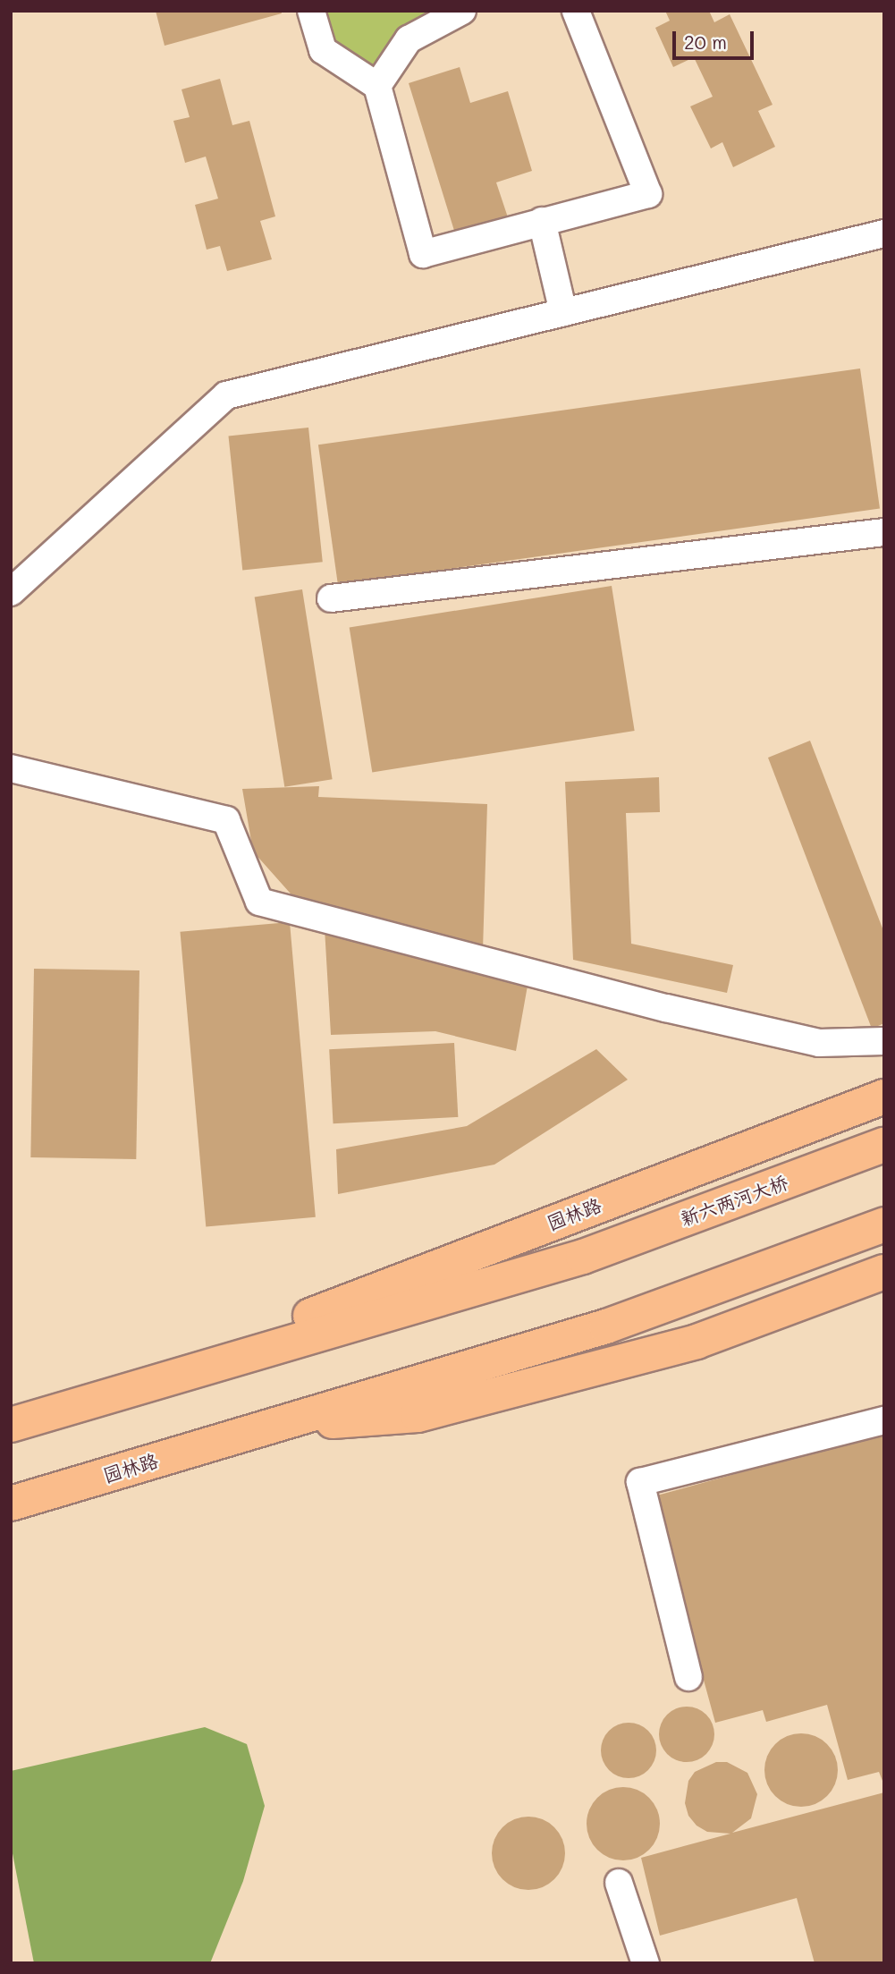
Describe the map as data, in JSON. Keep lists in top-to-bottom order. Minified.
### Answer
{"streets":{"main road":["新六两河大桥","园林路"]},"crossings":[["新六两河大桥","园林路"]],"scale_bar":"20 m"}
